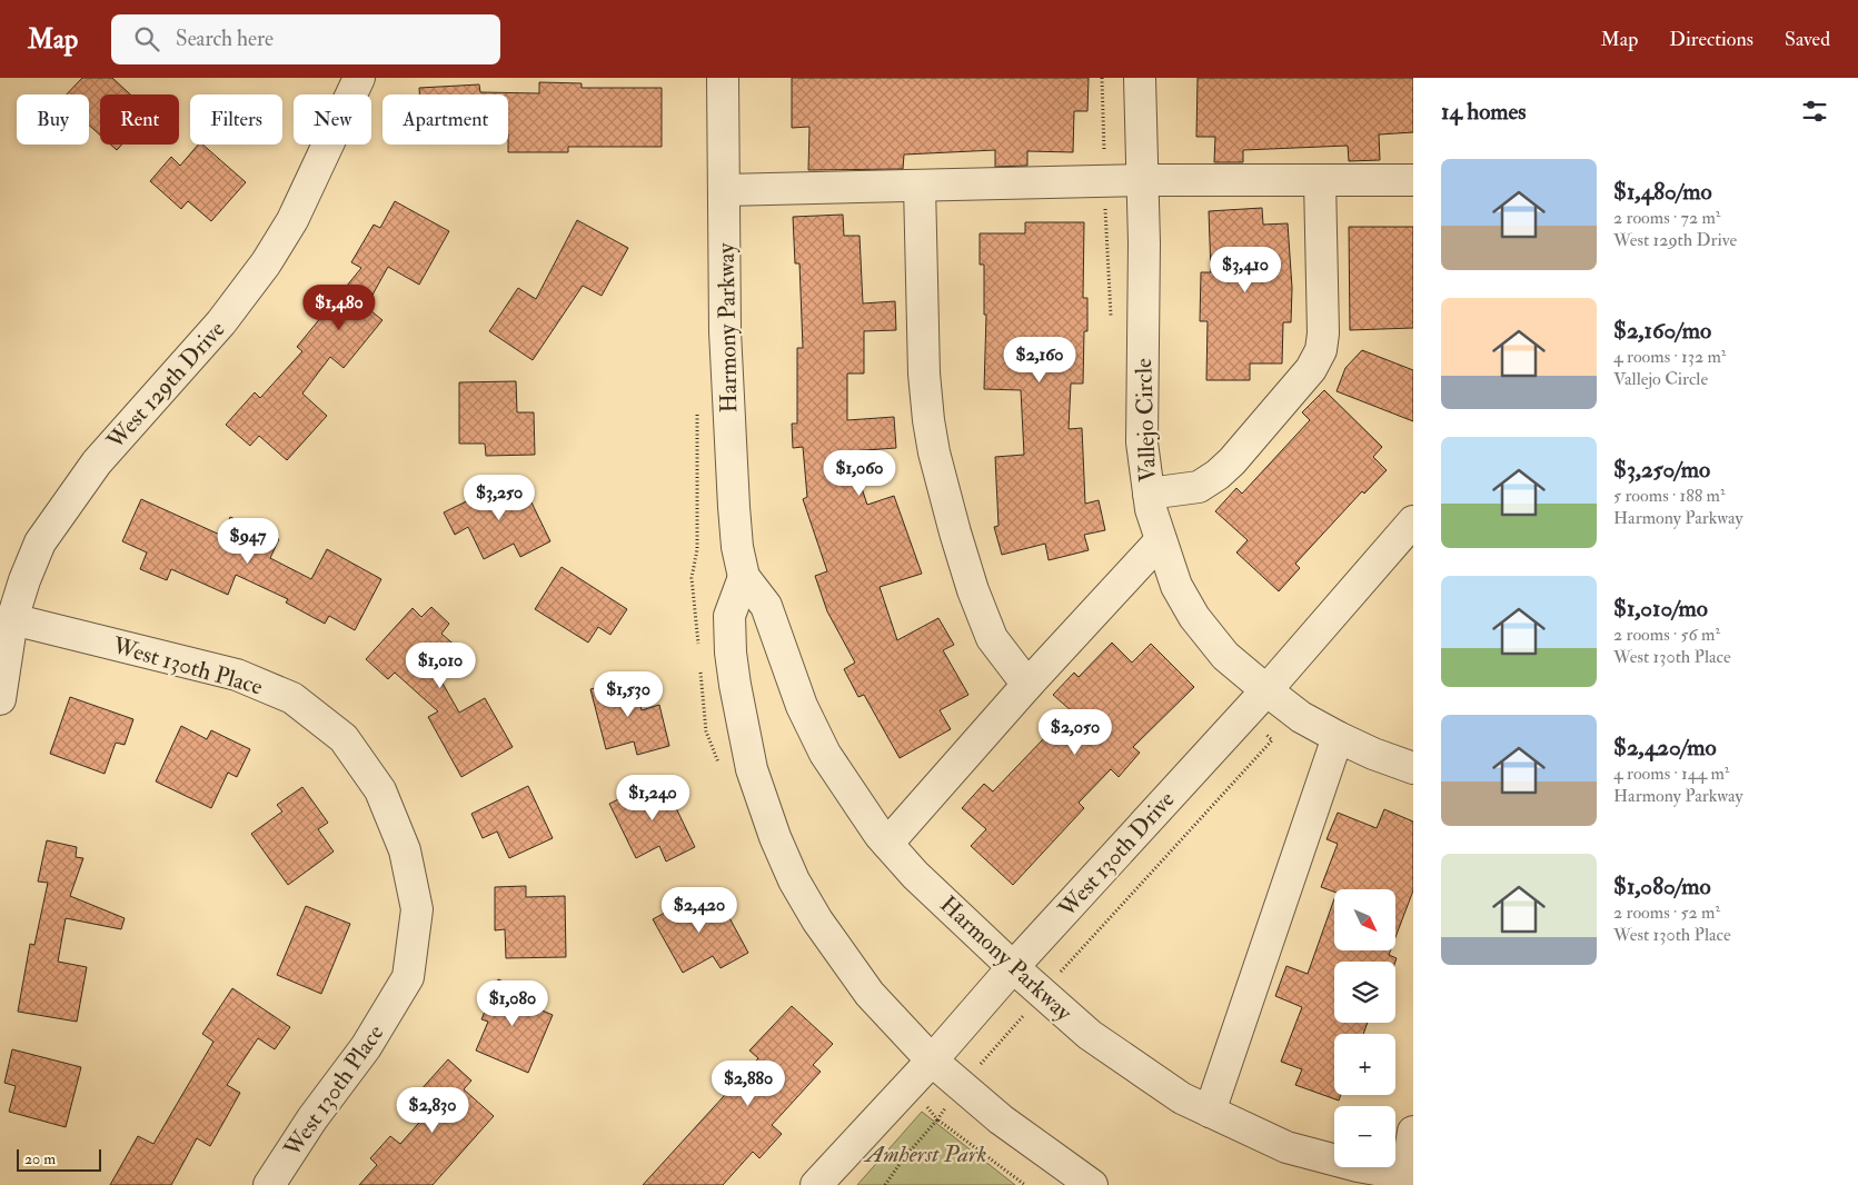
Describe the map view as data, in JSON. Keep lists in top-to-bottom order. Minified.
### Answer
{"streets":{"street":["Harmony Parkway","West 129th Drive","Vallejo Circle","West 130th Place","West 130th Drive"]},"crossings":[["Harmony Parkway","West 130th Drive"],["West 129th Drive","West 130th Place"],["Vallejo Circle","West 130th Drive"]],"parks":["Amherst Park"],"scale_bar":"20 m","north":"bottom right","page":{"header":"Map","search":"Search here","nav":["Map","Directions","Saved"],"heading":"14 homes","chip":["Buy","Rent","Filters","New","Apartment"],"list":[{"name":"$1,480/mo","note":"2 rooms · 72 m² · West 129th Drive"},{"name":"$2,160/mo","note":"4 rooms · 132 m² · Vallejo Circle"},{"name":"$3,250/mo","note":"5 rooms · 188 m² · Harmony Parkway"},{"name":"$1,010/mo","note":"2 rooms · 56 m² · West 130th Place"},{"name":"$2,420/mo","note":"4 rooms · 144 m² · Harmony Parkway"},{"name":"$1,080/mo","note":"2 rooms · 52 m² · West 130th Place"}],"price":["$3,410","$1,480","$2,160","$1,060","$3,250","$947","$1,010","$1,530","$2,050","$1,240","$2,420","$1,080","$2,880","$2,830"],"map_buttons":["+","−"],"scale":"20 m"}}
